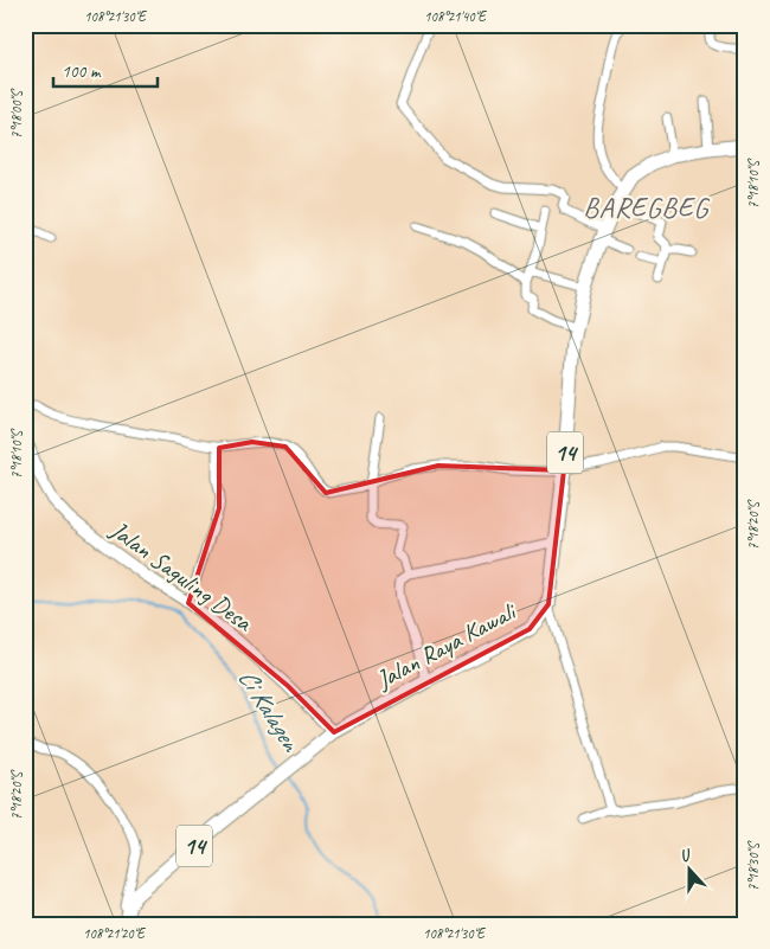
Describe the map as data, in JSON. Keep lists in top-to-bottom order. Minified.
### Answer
{"streets":{"highway":["14","Jalan Raya Kawali"],"street":["Jalan Saguling Desa"]},"crossings":[["14","Jalan Saguling Desa"],["14","Jalan Raya Kawali"],["Jalan Saguling Desa","Jalan Raya Kawali"]],"districts":["BAREGBEG"],"water":["Ci Kalagen"],"scale_bar":"100 m","north":"top","coordinates":["108°21'30\"E","108°21'40\"E","7°18'00\"S","7°18'10\"S","7°18'20\"S","7°18'30\"S","108°21'20\"E"]}
